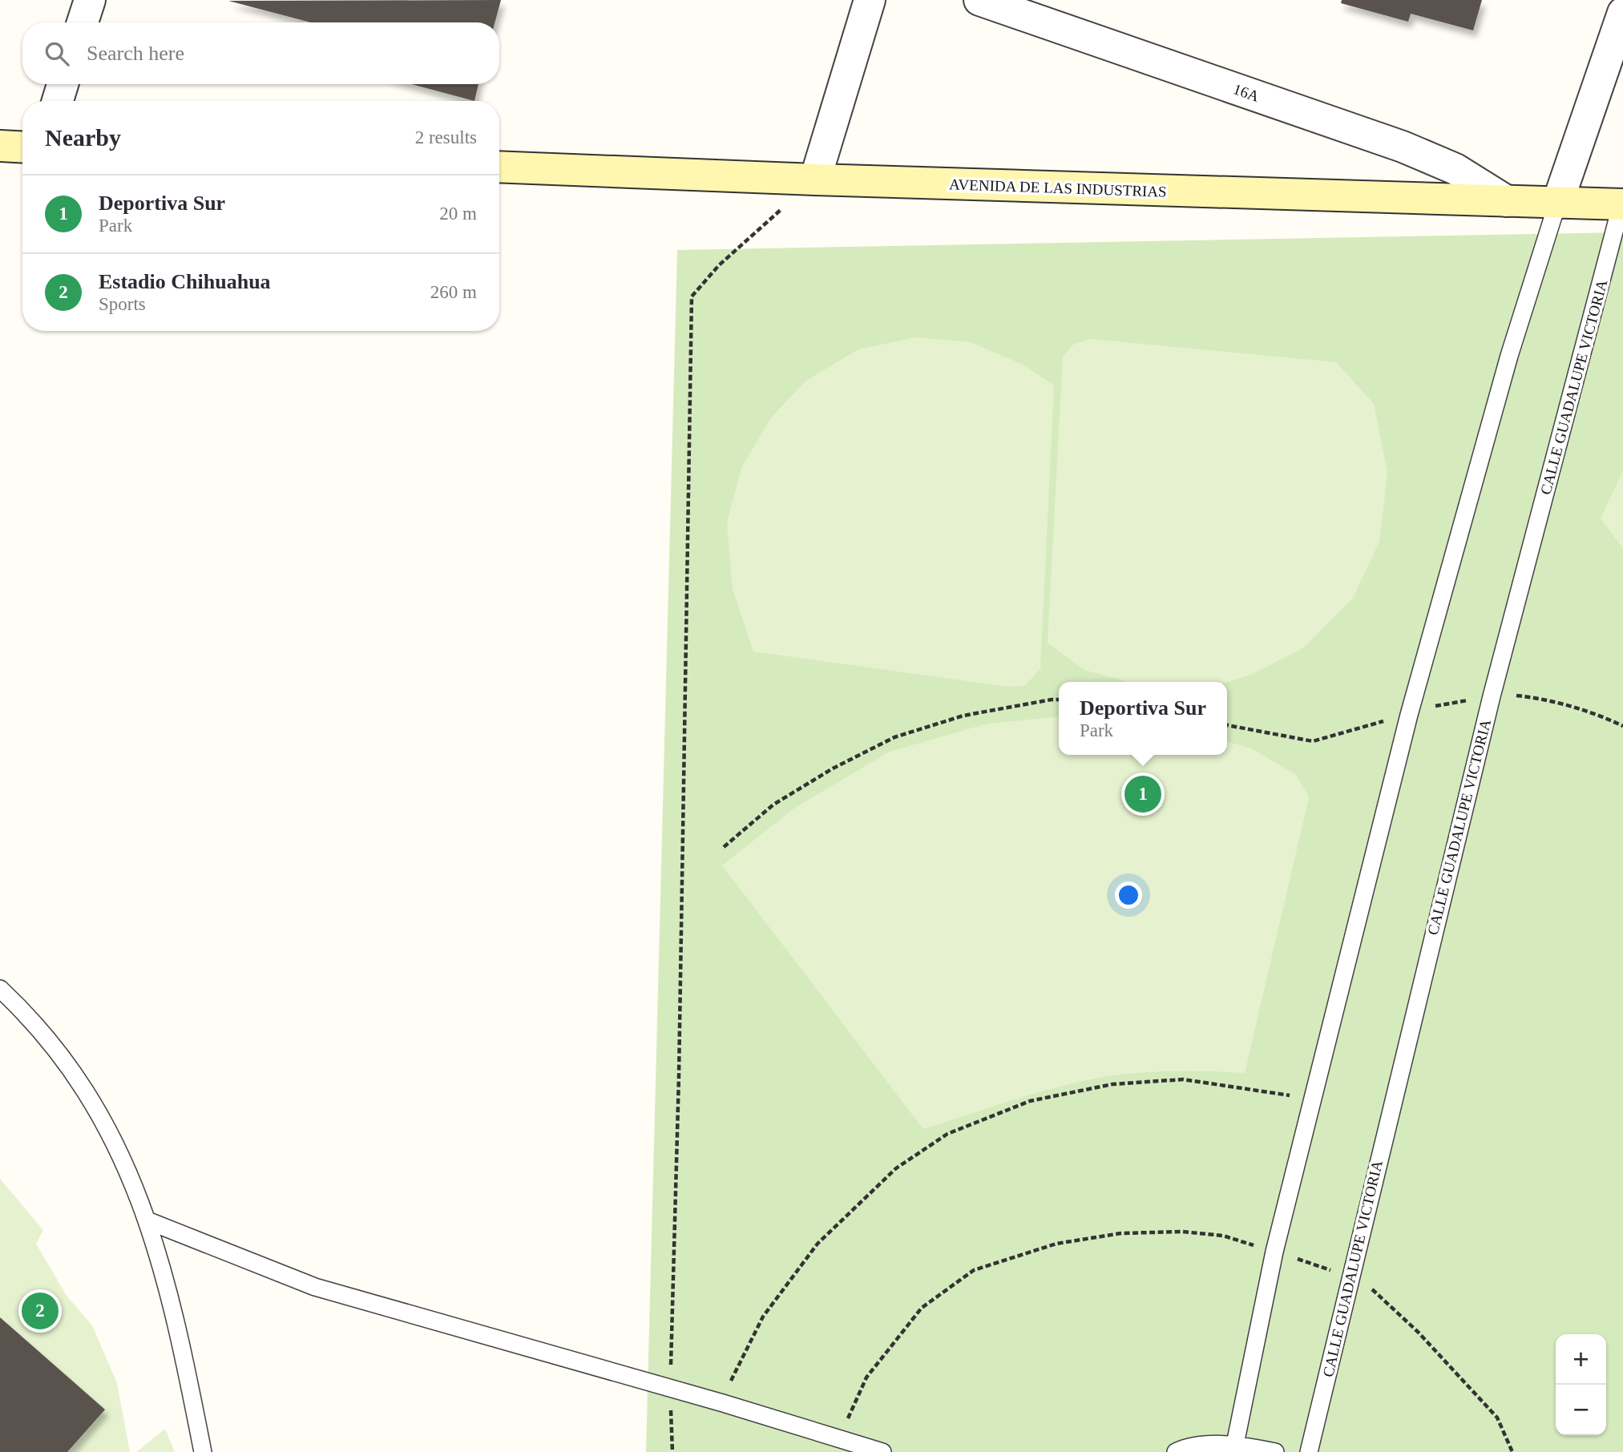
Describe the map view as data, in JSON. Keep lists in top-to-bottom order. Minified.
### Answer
{"streets":{"main road":["AVENIDA DE LAS INDUSTRIAS"],"street":["16A"],"lane":["CALLE GUADALUPE VICTORIA"]},"crossings":[["16A","AVENIDA DE LAS INDUSTRIAS"],["AVENIDA DE LAS INDUSTRIAS","CALLE GUADALUPE VICTORIA"]],"page":{"search":"Search here","heading":["Nearby","2 results"],"list":[{"mark":"1","name":"Deportiva Sur","note":"Park","value":"20 m"},{"mark":"2","name":"Estadio Chihuahua","note":"Sports","value":"260 m"}],"popup":["Deportiva Sur","Park"],"pins":["1","2"],"map_buttons":["+","−"]}}
